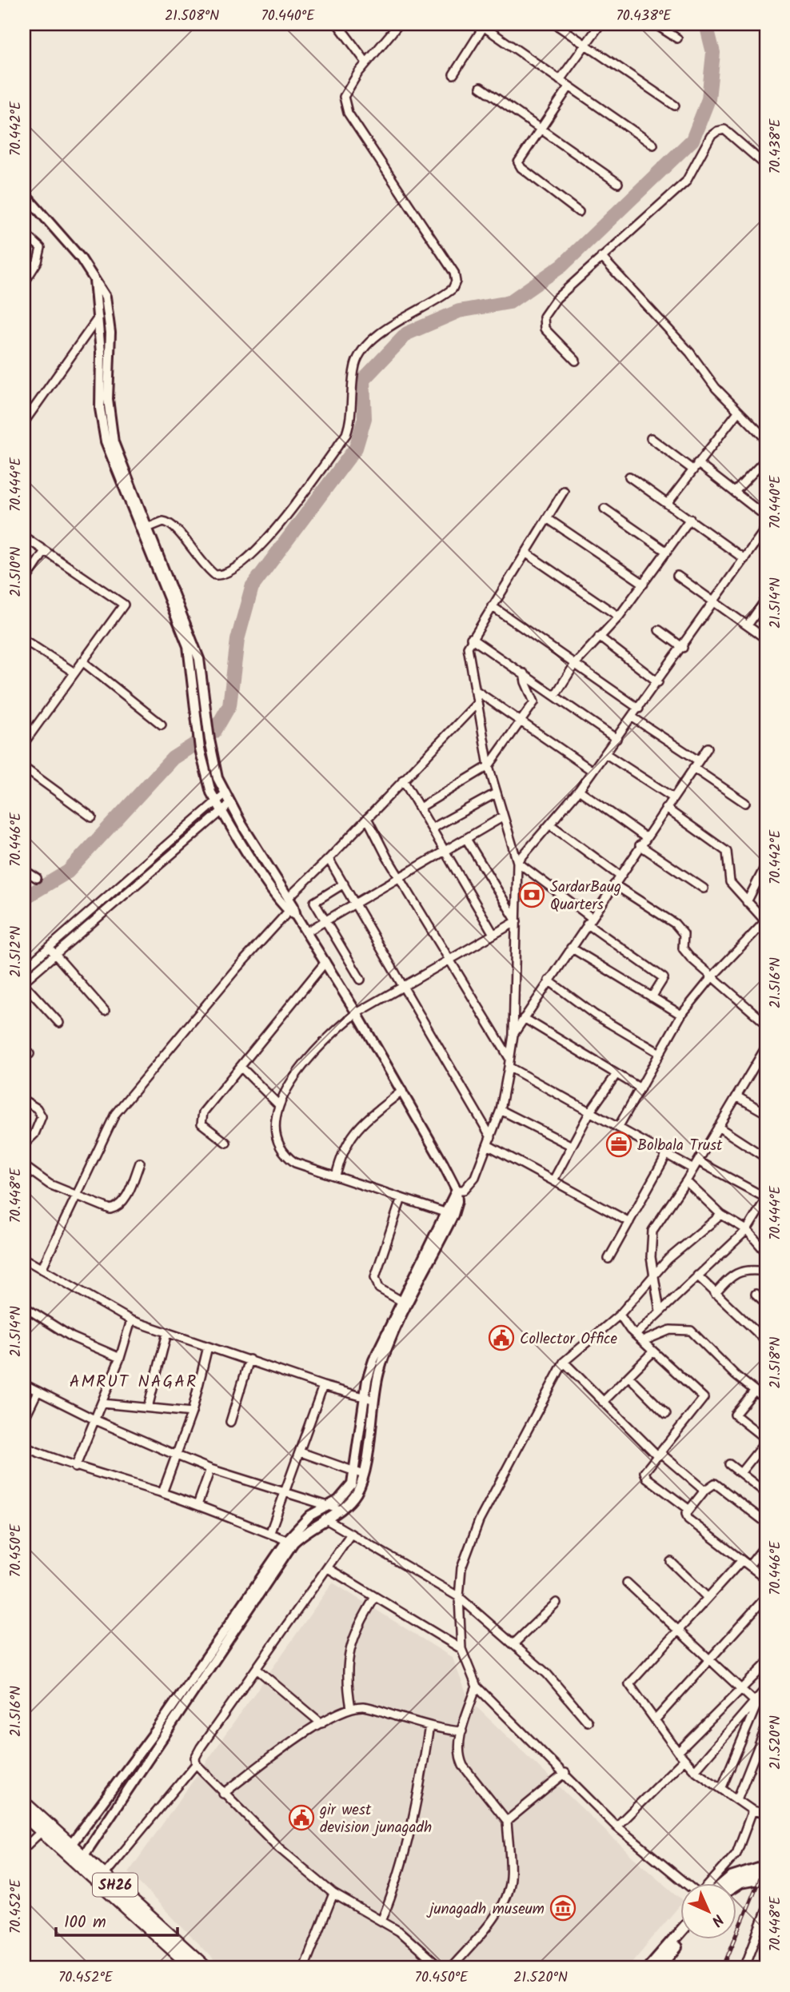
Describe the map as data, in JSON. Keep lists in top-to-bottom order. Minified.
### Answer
{"streets":{"main road":["SH26"]},"districts":["AMRUT NAGAR"],"places":{"bank":["SardarBaug Quarters"],"office":["Bolbala Trust"],"public building":["Collector Office","gir west devision junagadh"],"museum":["junagadh museum"]},"scale_bar":"100 m","north":"bottom right","coordinates":["21.508°N","70.440°E","70.438°E","70.442°E","70.444°E","21.510°N","21.514°N","70.446°E","21.512°N","21.516°N","70.448°E","21.518°N","70.450°E","21.520°N","70.452°E"]}
